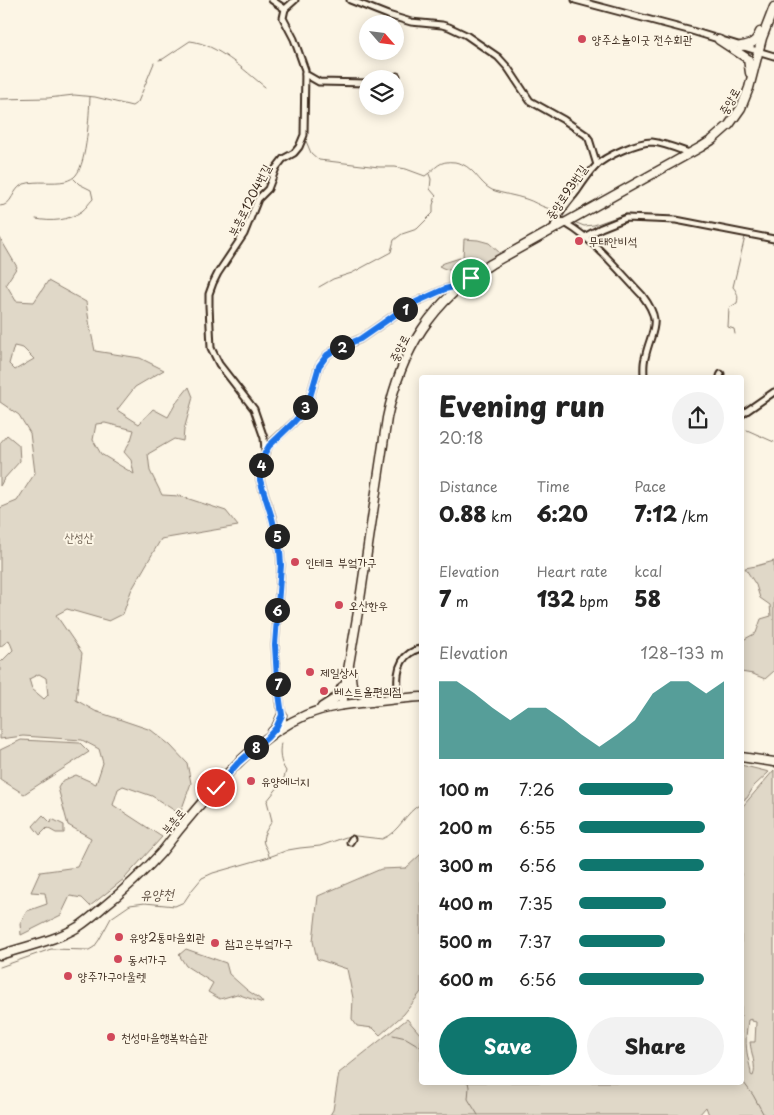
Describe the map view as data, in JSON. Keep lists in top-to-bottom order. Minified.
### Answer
{"streets":{"main road":["중앙로","부흥로"],"street":["중앙로93번길","부흥로1204번길"]},"crossings":[["중앙로","중앙로93번길"],["중앙로","부흥로1204번길"],["중앙로","부흥로"],["부흥로1204번길","부흥로"]],"water":["유양천"],"parks":["산성산"],"places":["양주소놀이굿 전수회관","무태안비석","인테크 부엌가구","오산한우","제일상사","베스트올편의점","유양에너지","유양2통마을회관","참고은부엌가구","동서가구","양주가구아울렛","천성마을행복학습관"],"north":"bottom right","page":{"pins":["1","2","3","4","5","6","7","8"],"heading":["Evening run","20:18"],"stats":[["Distance","0.88 km"],["Time","6:20"],["Pace","7:12 /km"],["Elevation","7 m"],["Heart rate","132 bpm"],["kcal","58"]],"chart":["Elevation","128–133 m"],"list":[{"name":"100 m","note":"7:26"},{"name":"200 m","note":"6:55"},{"name":"300 m","note":"6:56"},{"name":"400 m","note":"7:35"},{"name":"500 m","note":"7:37"},{"name":"600 m","note":"6:56"}],"buttons":["Save","Share"]}}
